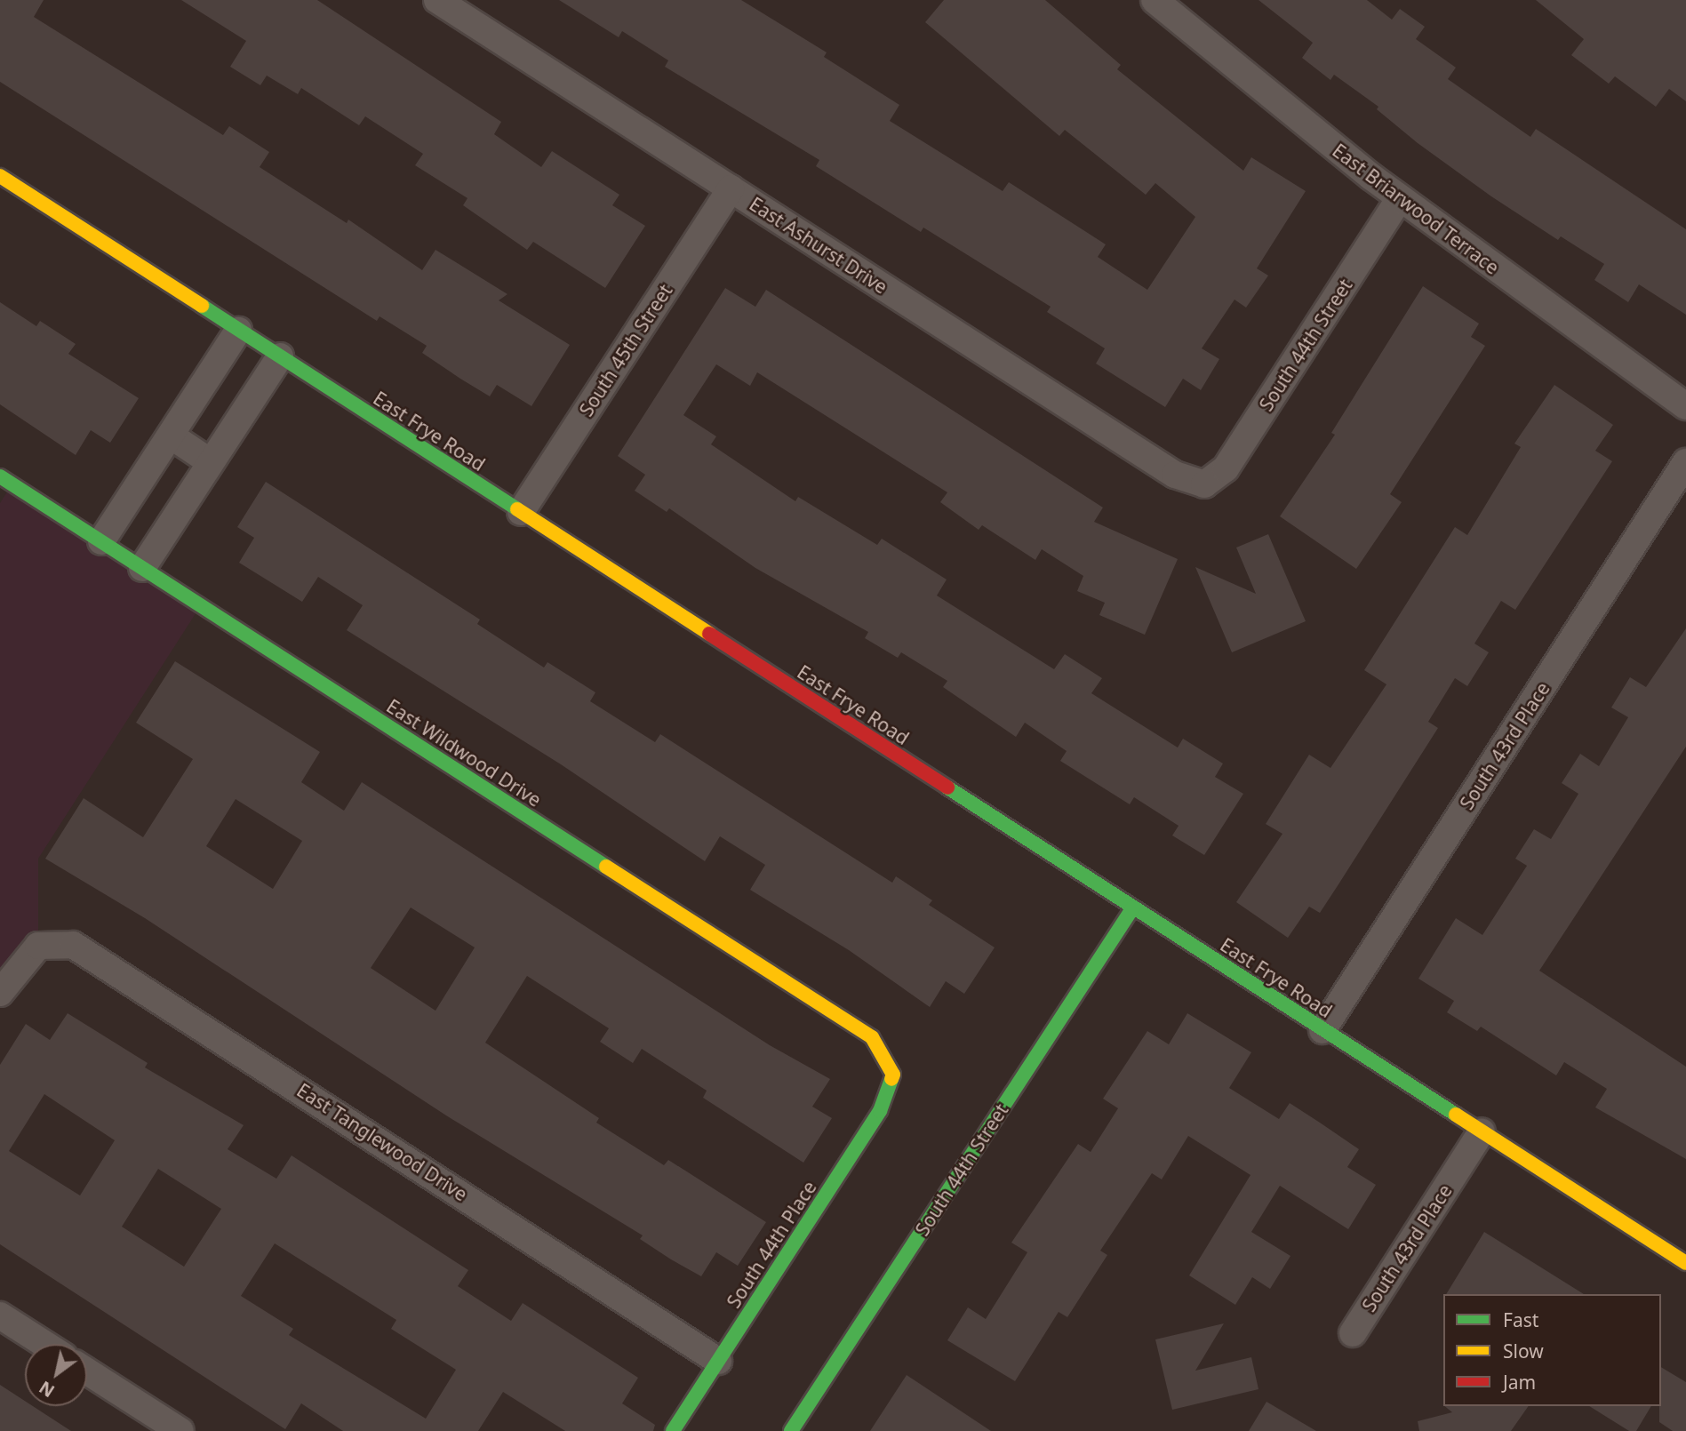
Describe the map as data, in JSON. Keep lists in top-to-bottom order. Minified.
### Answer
{"streets":{"street":["East Briarwood Terrace","East Ashurst Drive","South 44th Street","South 45th Street","East Frye Road","South 43rd Place","East Wildwood Drive","East Tanglewood Drive","South 44th Place"]},"crossings":[["East Briarwood Terrace","South 44th Street"],["East Ashurst Drive","South 44th Street"],["East Ashurst Drive","South 45th Street"],["South 44th Street","East Frye Road"],["South 45th Street","East Frye Road"],["East Frye Road","South 43rd Place"],["East Wildwood Drive","South 44th Place"],["East Tanglewood Drive","South 44th Place"]],"legend":["Fast","Slow","Jam"],"north":"bottom left"}
